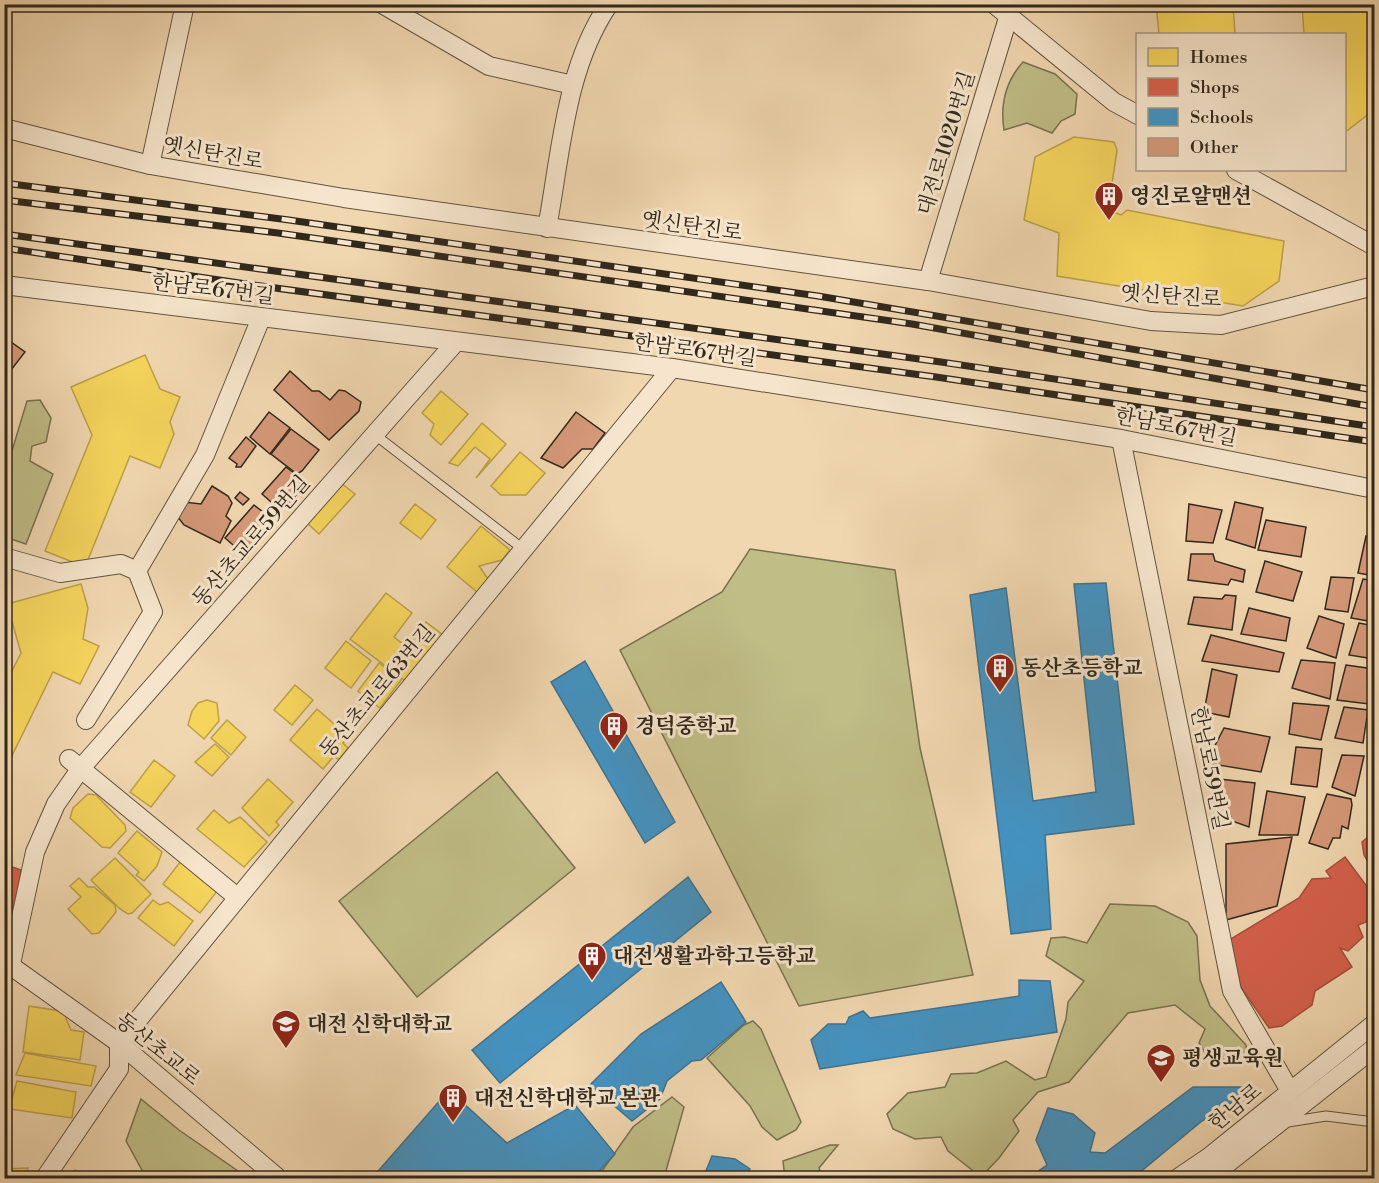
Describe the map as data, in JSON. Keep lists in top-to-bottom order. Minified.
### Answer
{"streets":{"street":["대전로1020번길","옛신탄진로","한남로67번길","동산초교로59번길","동산초교로63번길","한남로59번길","동산초교로","한남로"]},"crossings":[["대전로1020번길","옛신탄진로"],["한남로67번길","동산초교로59번길"],["한남로67번길","동산초교로63번길"],["한남로67번길","한남로59번길"],["동산초교로59번길","동산초교로"],["동산초교로63번길","동산초교로"],["한남로59번길","한남로"]],"places":{"building":["영진로얄맨션","동산초등학교","경덕중학교","대전생활과학고등학교","대전신학대학교 본관"],"school or university":["대전 신학대학교","평생교육원"]},"legend":["Homes","Shops","Schools","Other"]}
